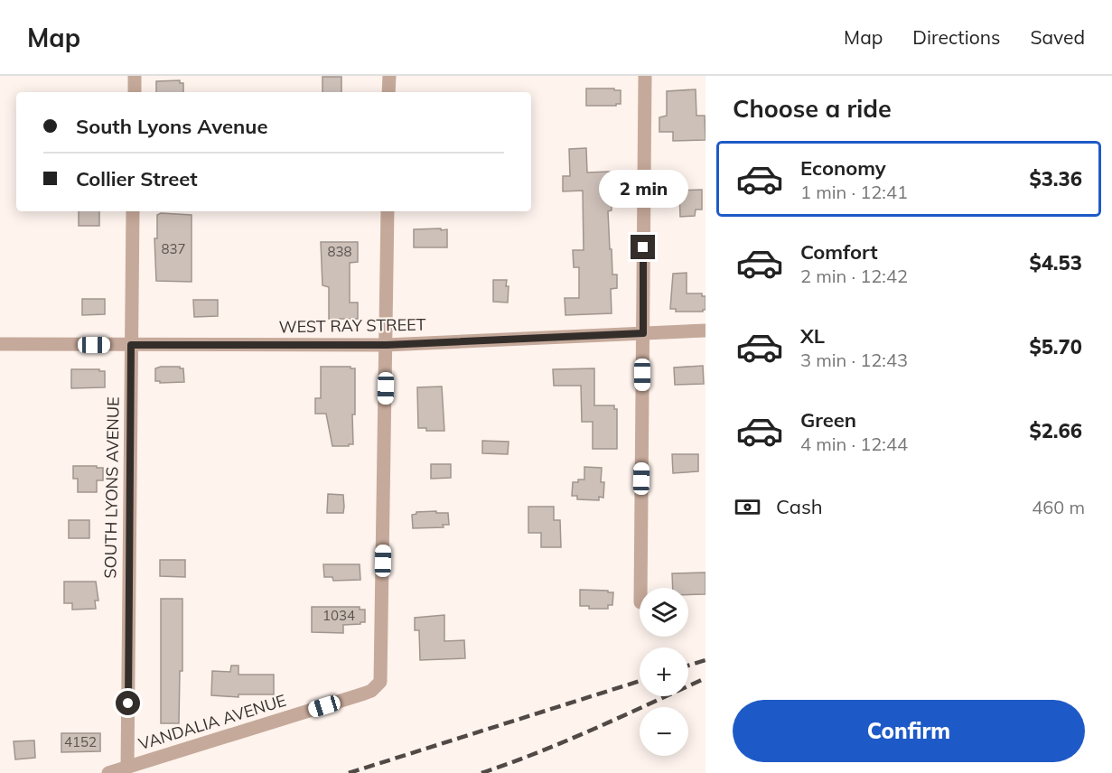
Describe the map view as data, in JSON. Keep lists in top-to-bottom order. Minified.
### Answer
{"streets":{"street":["WEST RAY STREET","SOUTH LYONS AVENUE","VANDALIA AVENUE"]},"crossings":[["WEST RAY STREET","SOUTH LYONS AVENUE"],["WEST RAY STREET","VANDALIA AVENUE"],["SOUTH LYONS AVENUE","VANDALIA AVENUE"]],"house_numbers":["837","838","1034","4152"],"page":{"header":"Map","nav":["Map","Directions","Saved"],"heading":"Choose a ride","banner":["South Lyons Avenue","Collier Street"],"list":[{"name":"Economy","note":"1 min · 12:41","value":"$3.36"},{"name":"Comfort","note":"2 min · 12:42","value":"$4.53"},{"name":"XL","note":"3 min · 12:43","value":"$5.70"},{"name":"Green","note":"4 min · 12:44","value":"$2.66"}],"bubble":"2 min","pay":["Cash","460 m"],"map_buttons":["+","−"],"buttons":"Confirm"}}
